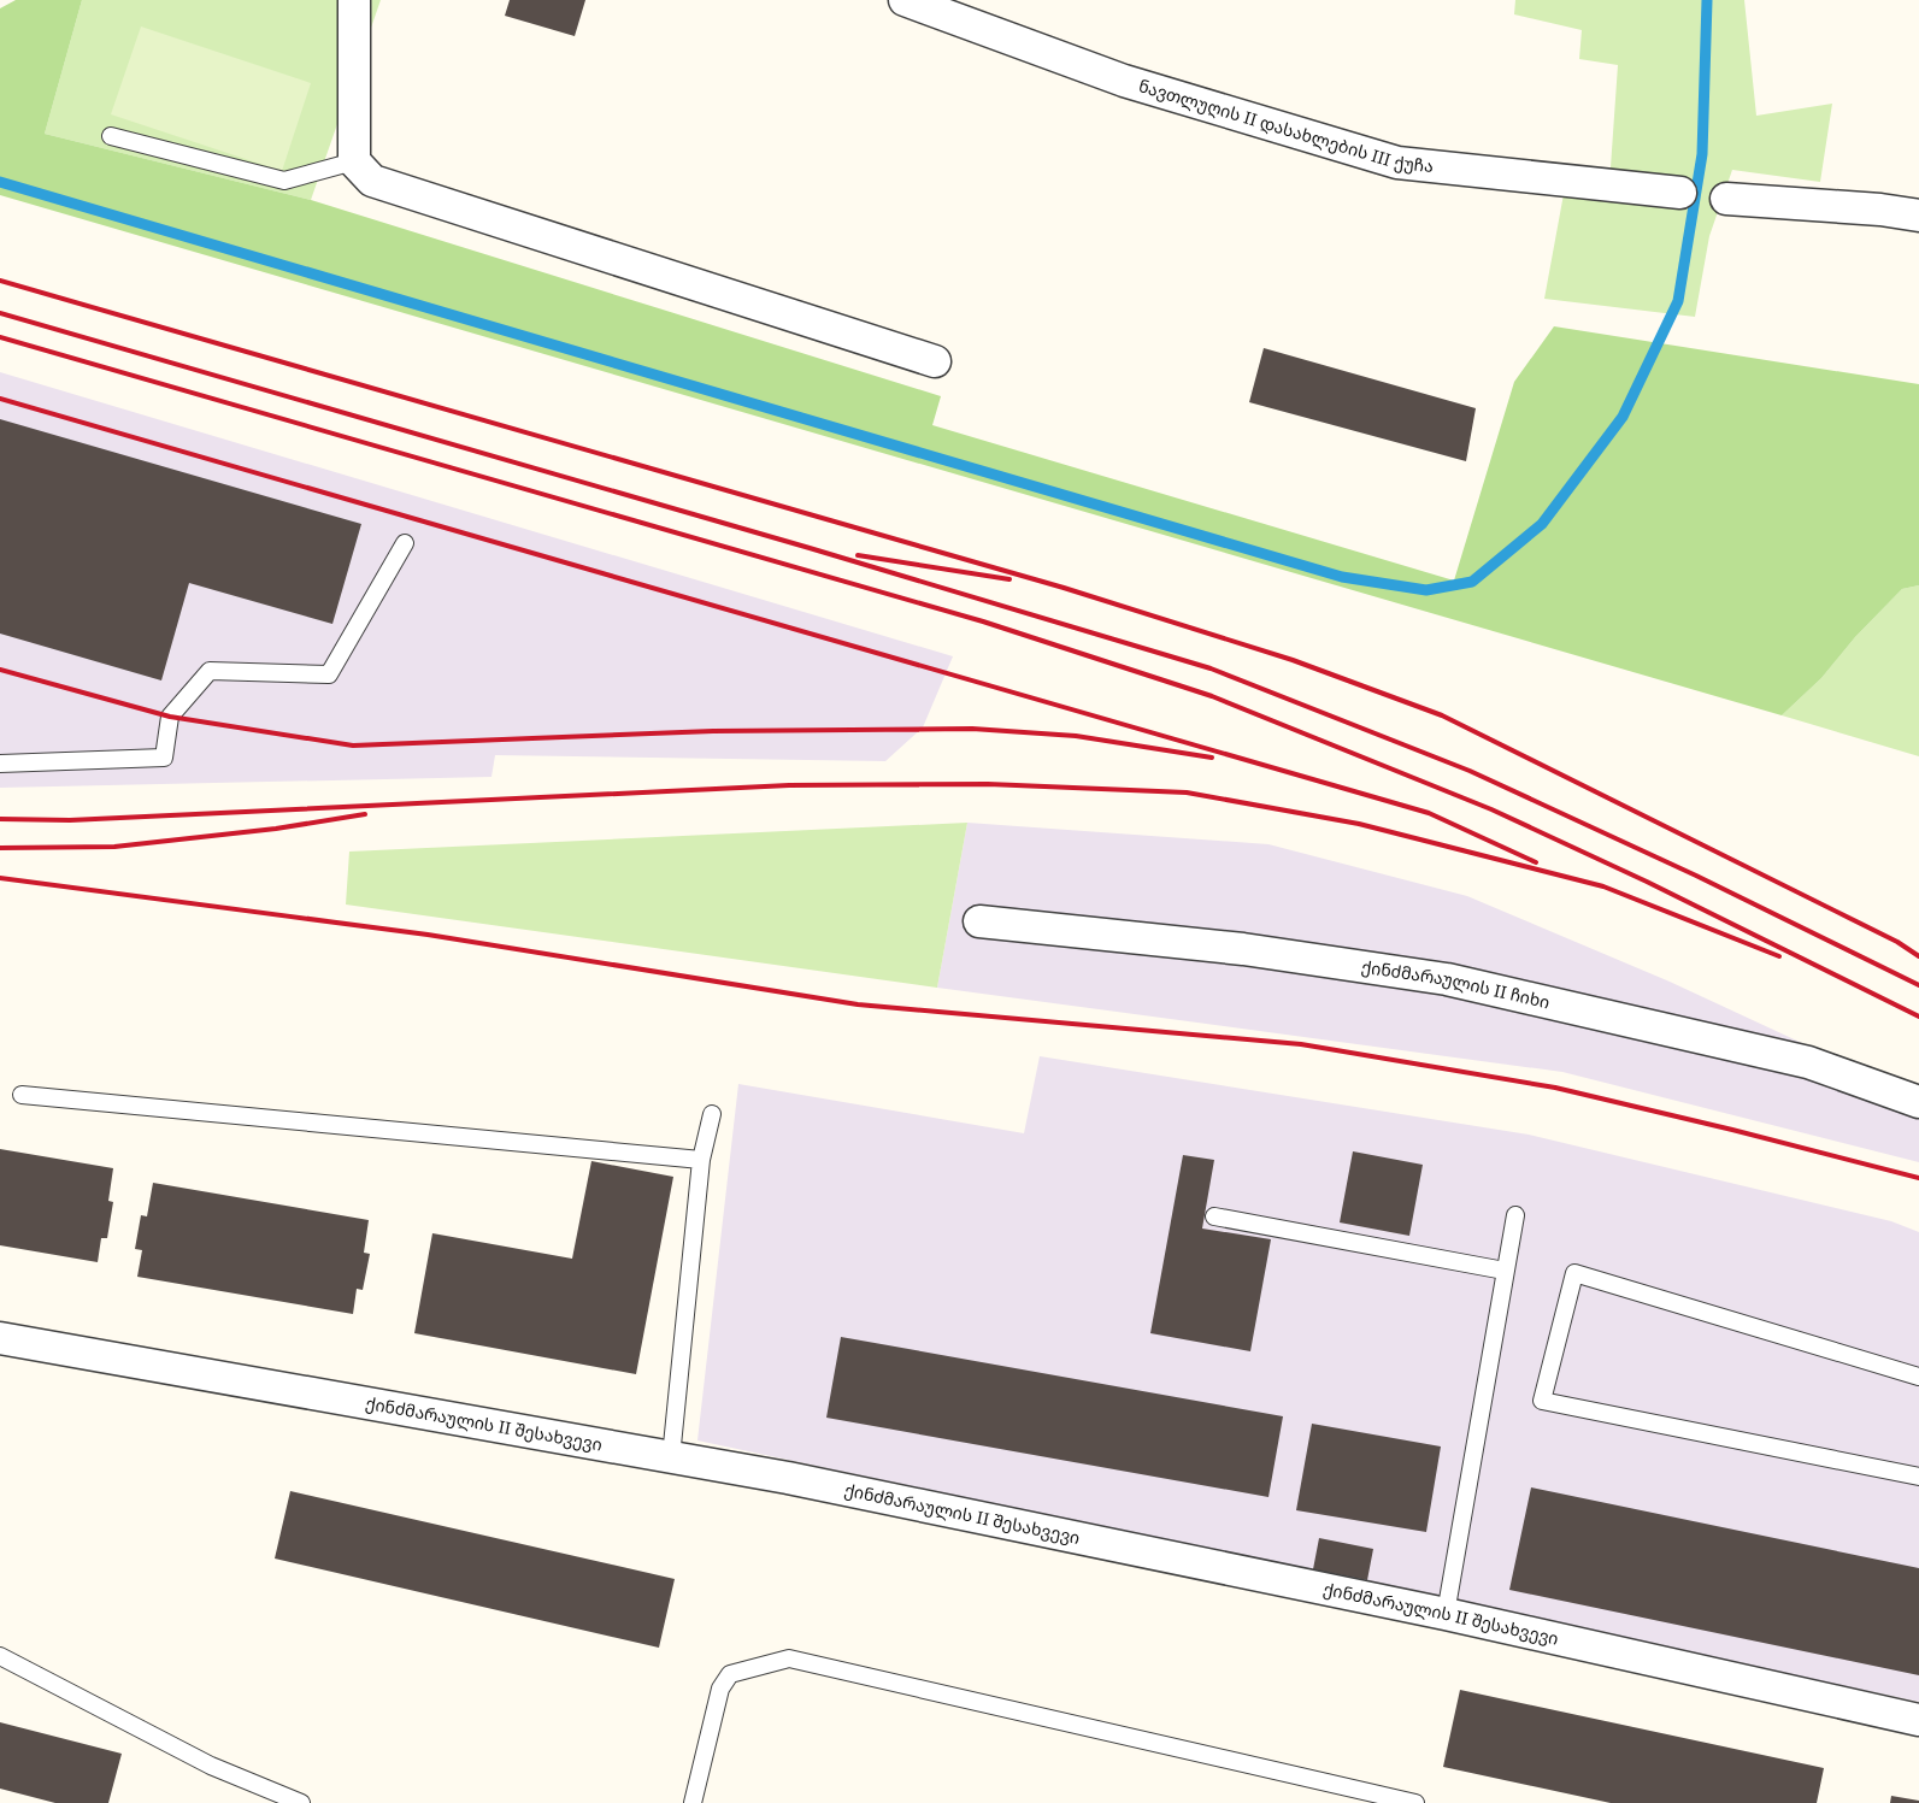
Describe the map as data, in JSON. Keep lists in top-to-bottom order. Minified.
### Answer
{"streets":{"street":["ნავთლუღის II დასახლების III ქუჩა","ქინძმარაულის II ჩიხი","ქინძმარაულის II შესახვევი"]}}
